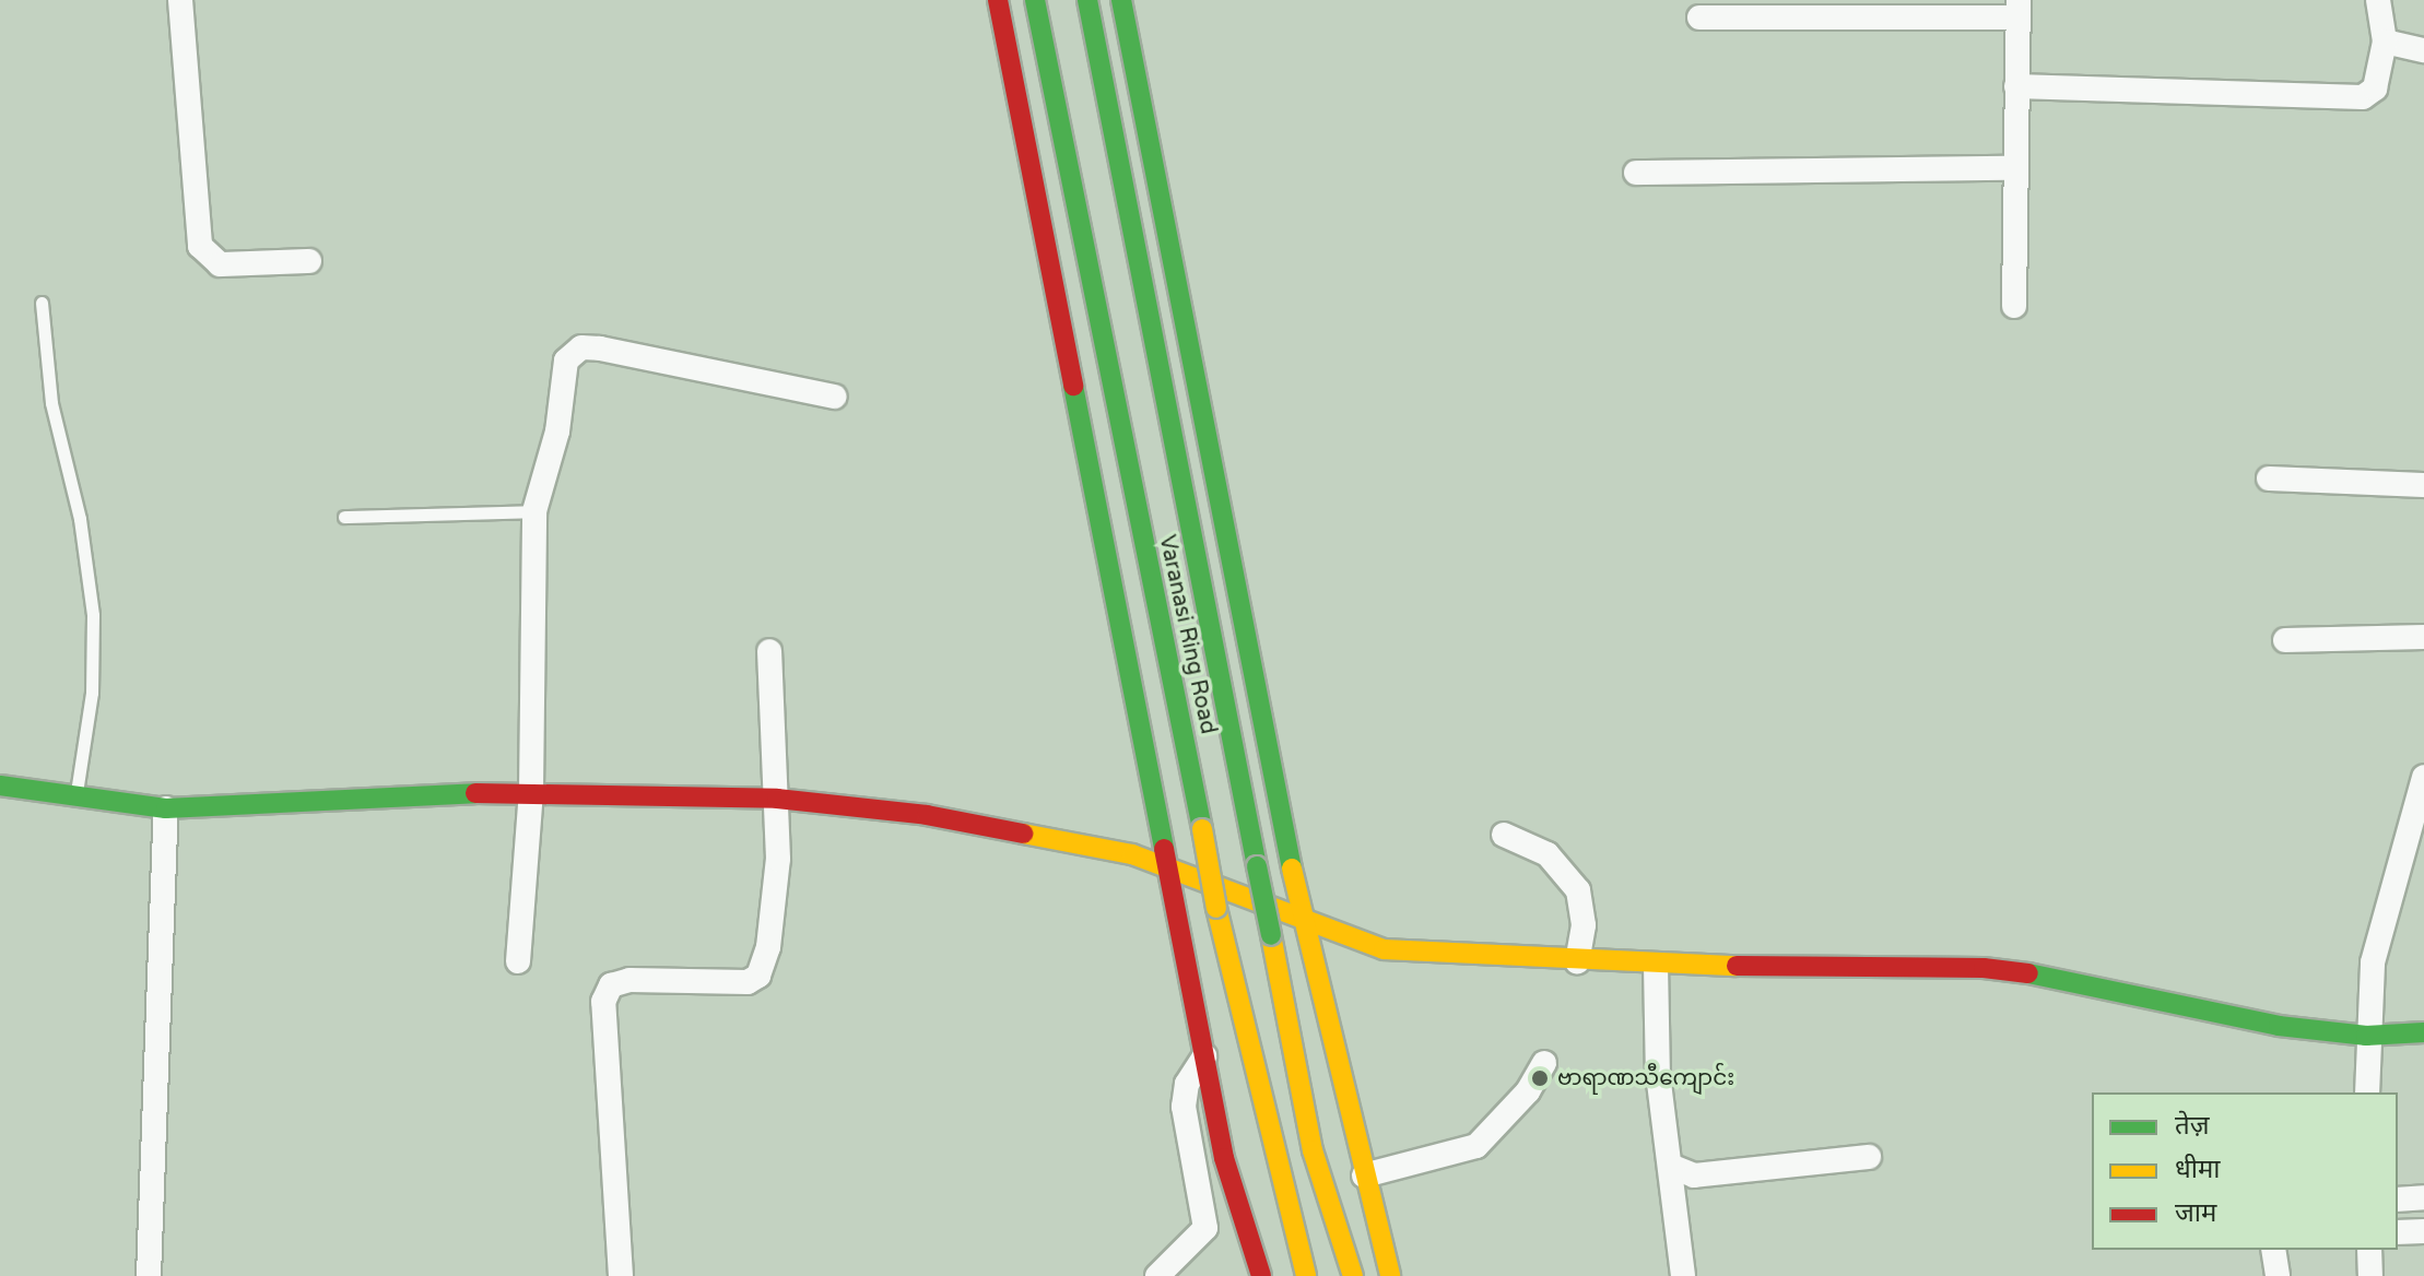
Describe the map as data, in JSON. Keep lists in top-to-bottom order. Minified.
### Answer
{"streets":{"main road":["Varanasi Ring Road"]},"places":["ဗာရာဏသီကျောင်း"],"legend":["तेज़","धीमा","जाम"]}
